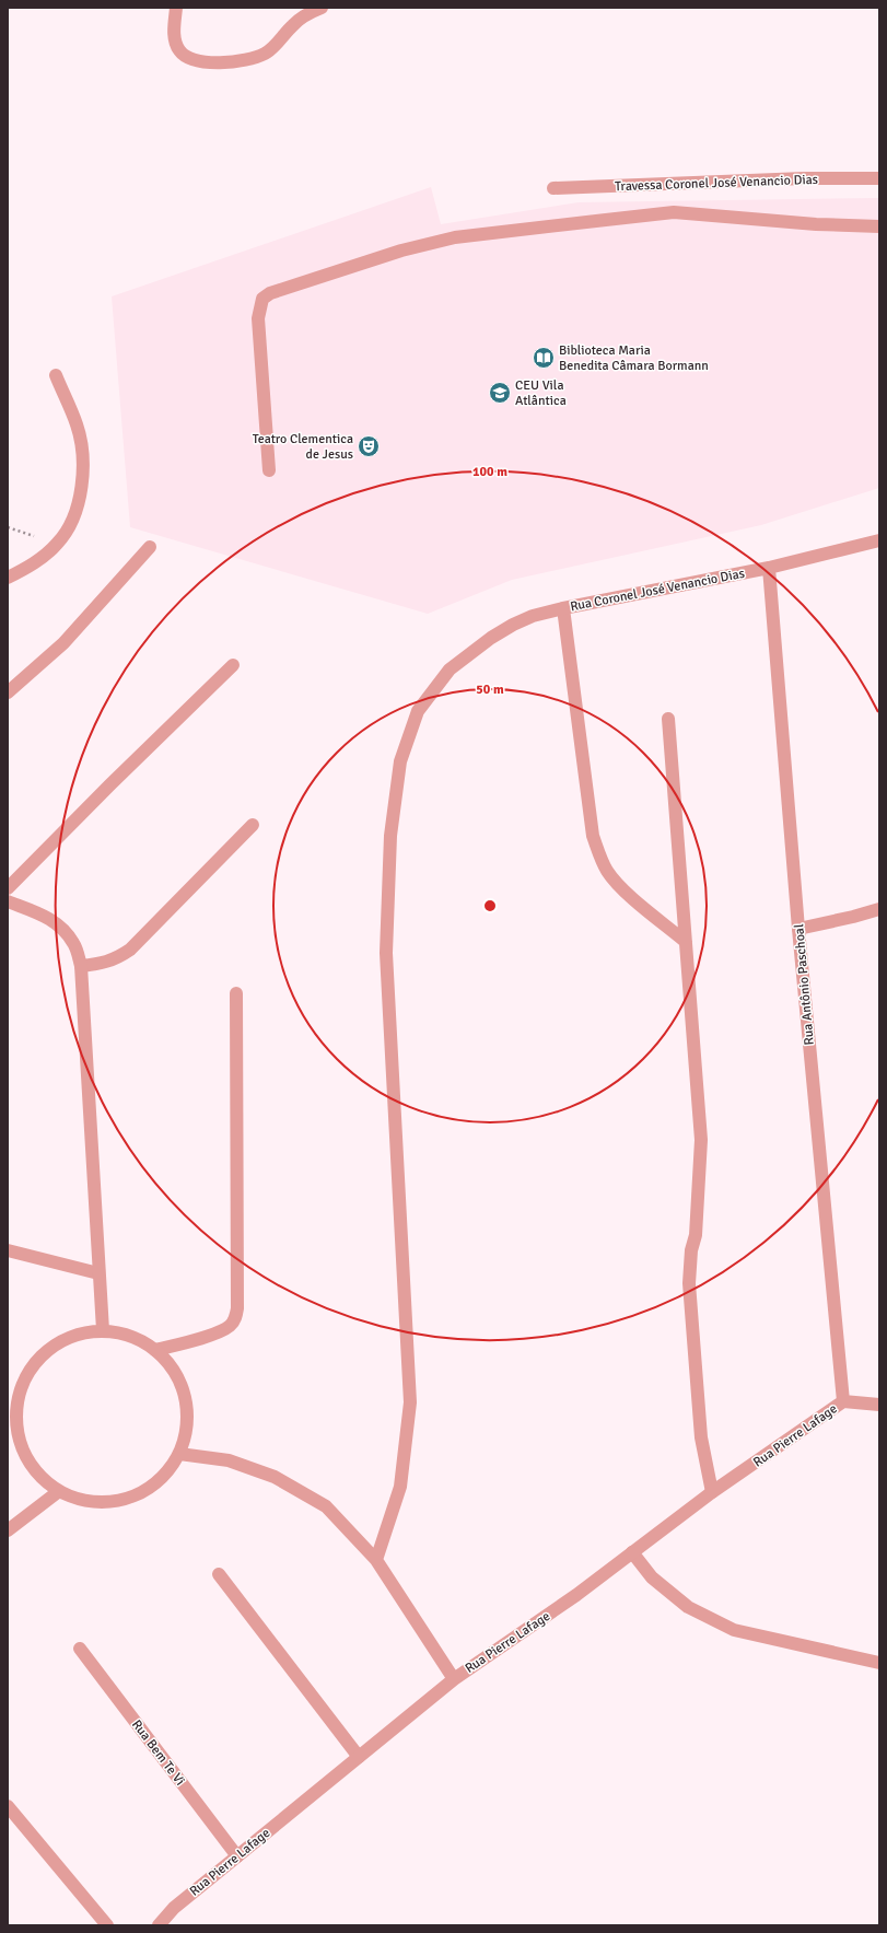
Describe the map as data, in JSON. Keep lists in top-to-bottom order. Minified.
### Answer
{"streets":{"street":["Travessa Coronel José Venancio Dias","Rua Coronel José Venancio Dias","Rua Antônio Paschoal","Rua Pierre Lafage","Rua Bem Te Vi"]},"crossings":[["Rua Coronel José Venancio Dias","Rua Antônio Paschoal"],["Rua Antônio Paschoal","Rua Pierre Lafage"],["Rua Pierre Lafage","Rua Bem Te Vi"]],"places":{"library":["Biblioteca Maria Benedita Câmara Bormann"],"school or university":["CEU Vila Atlântica"],"theatre":["Teatro Clementica de Jesus"]},"rings":["100 m","50 m"]}
